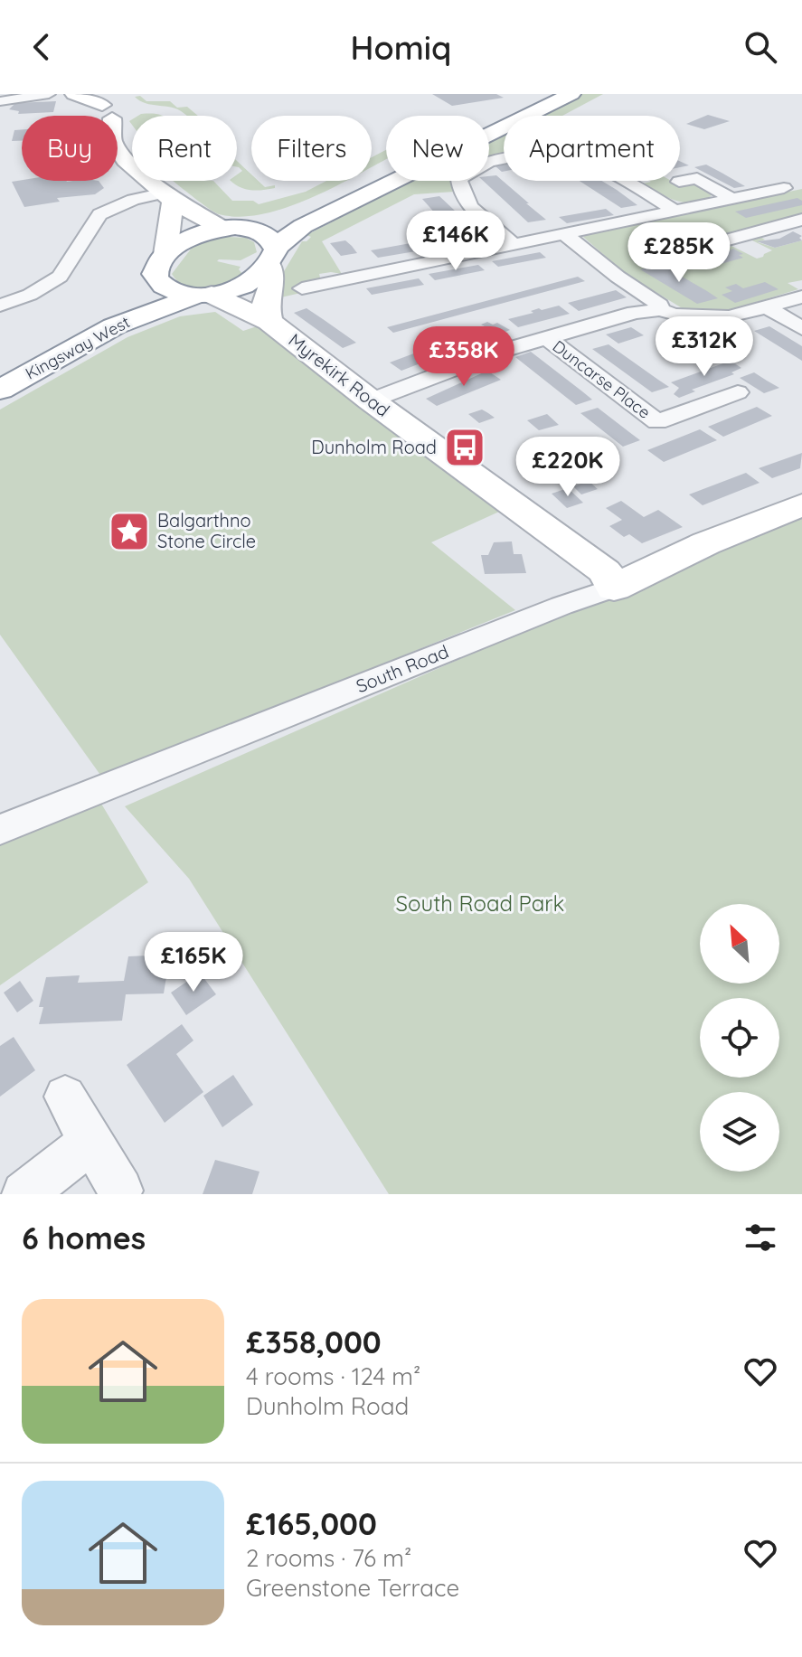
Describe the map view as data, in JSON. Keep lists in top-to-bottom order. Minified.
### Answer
{"streets":{"main road":["Kingsway West","Myrekirk Road","South Road"],"street":["Duncarse Place"]},"crossings":[["Kingsway West","Myrekirk Road"],["Myrekirk Road","South Road"]],"parks":["South Road Park"],"places":{"bus stop":["Dunholm Road"],"place":["Balgarthno Stone Circle"]},"north":"top left","page":{"header":"Homiq","chip":["Buy","Rent","Filters","New","Apartment"],"price":["£146K","£285K","£312K","£358K","£220K","£165K"],"heading":"6 homes","list":[{"name":"£358,000","note":"4 rooms · 124 m² · Dunholm Road"},{"name":"£165,000","note":"2 rooms · 76 m² · Greenstone Terrace"}]}}
